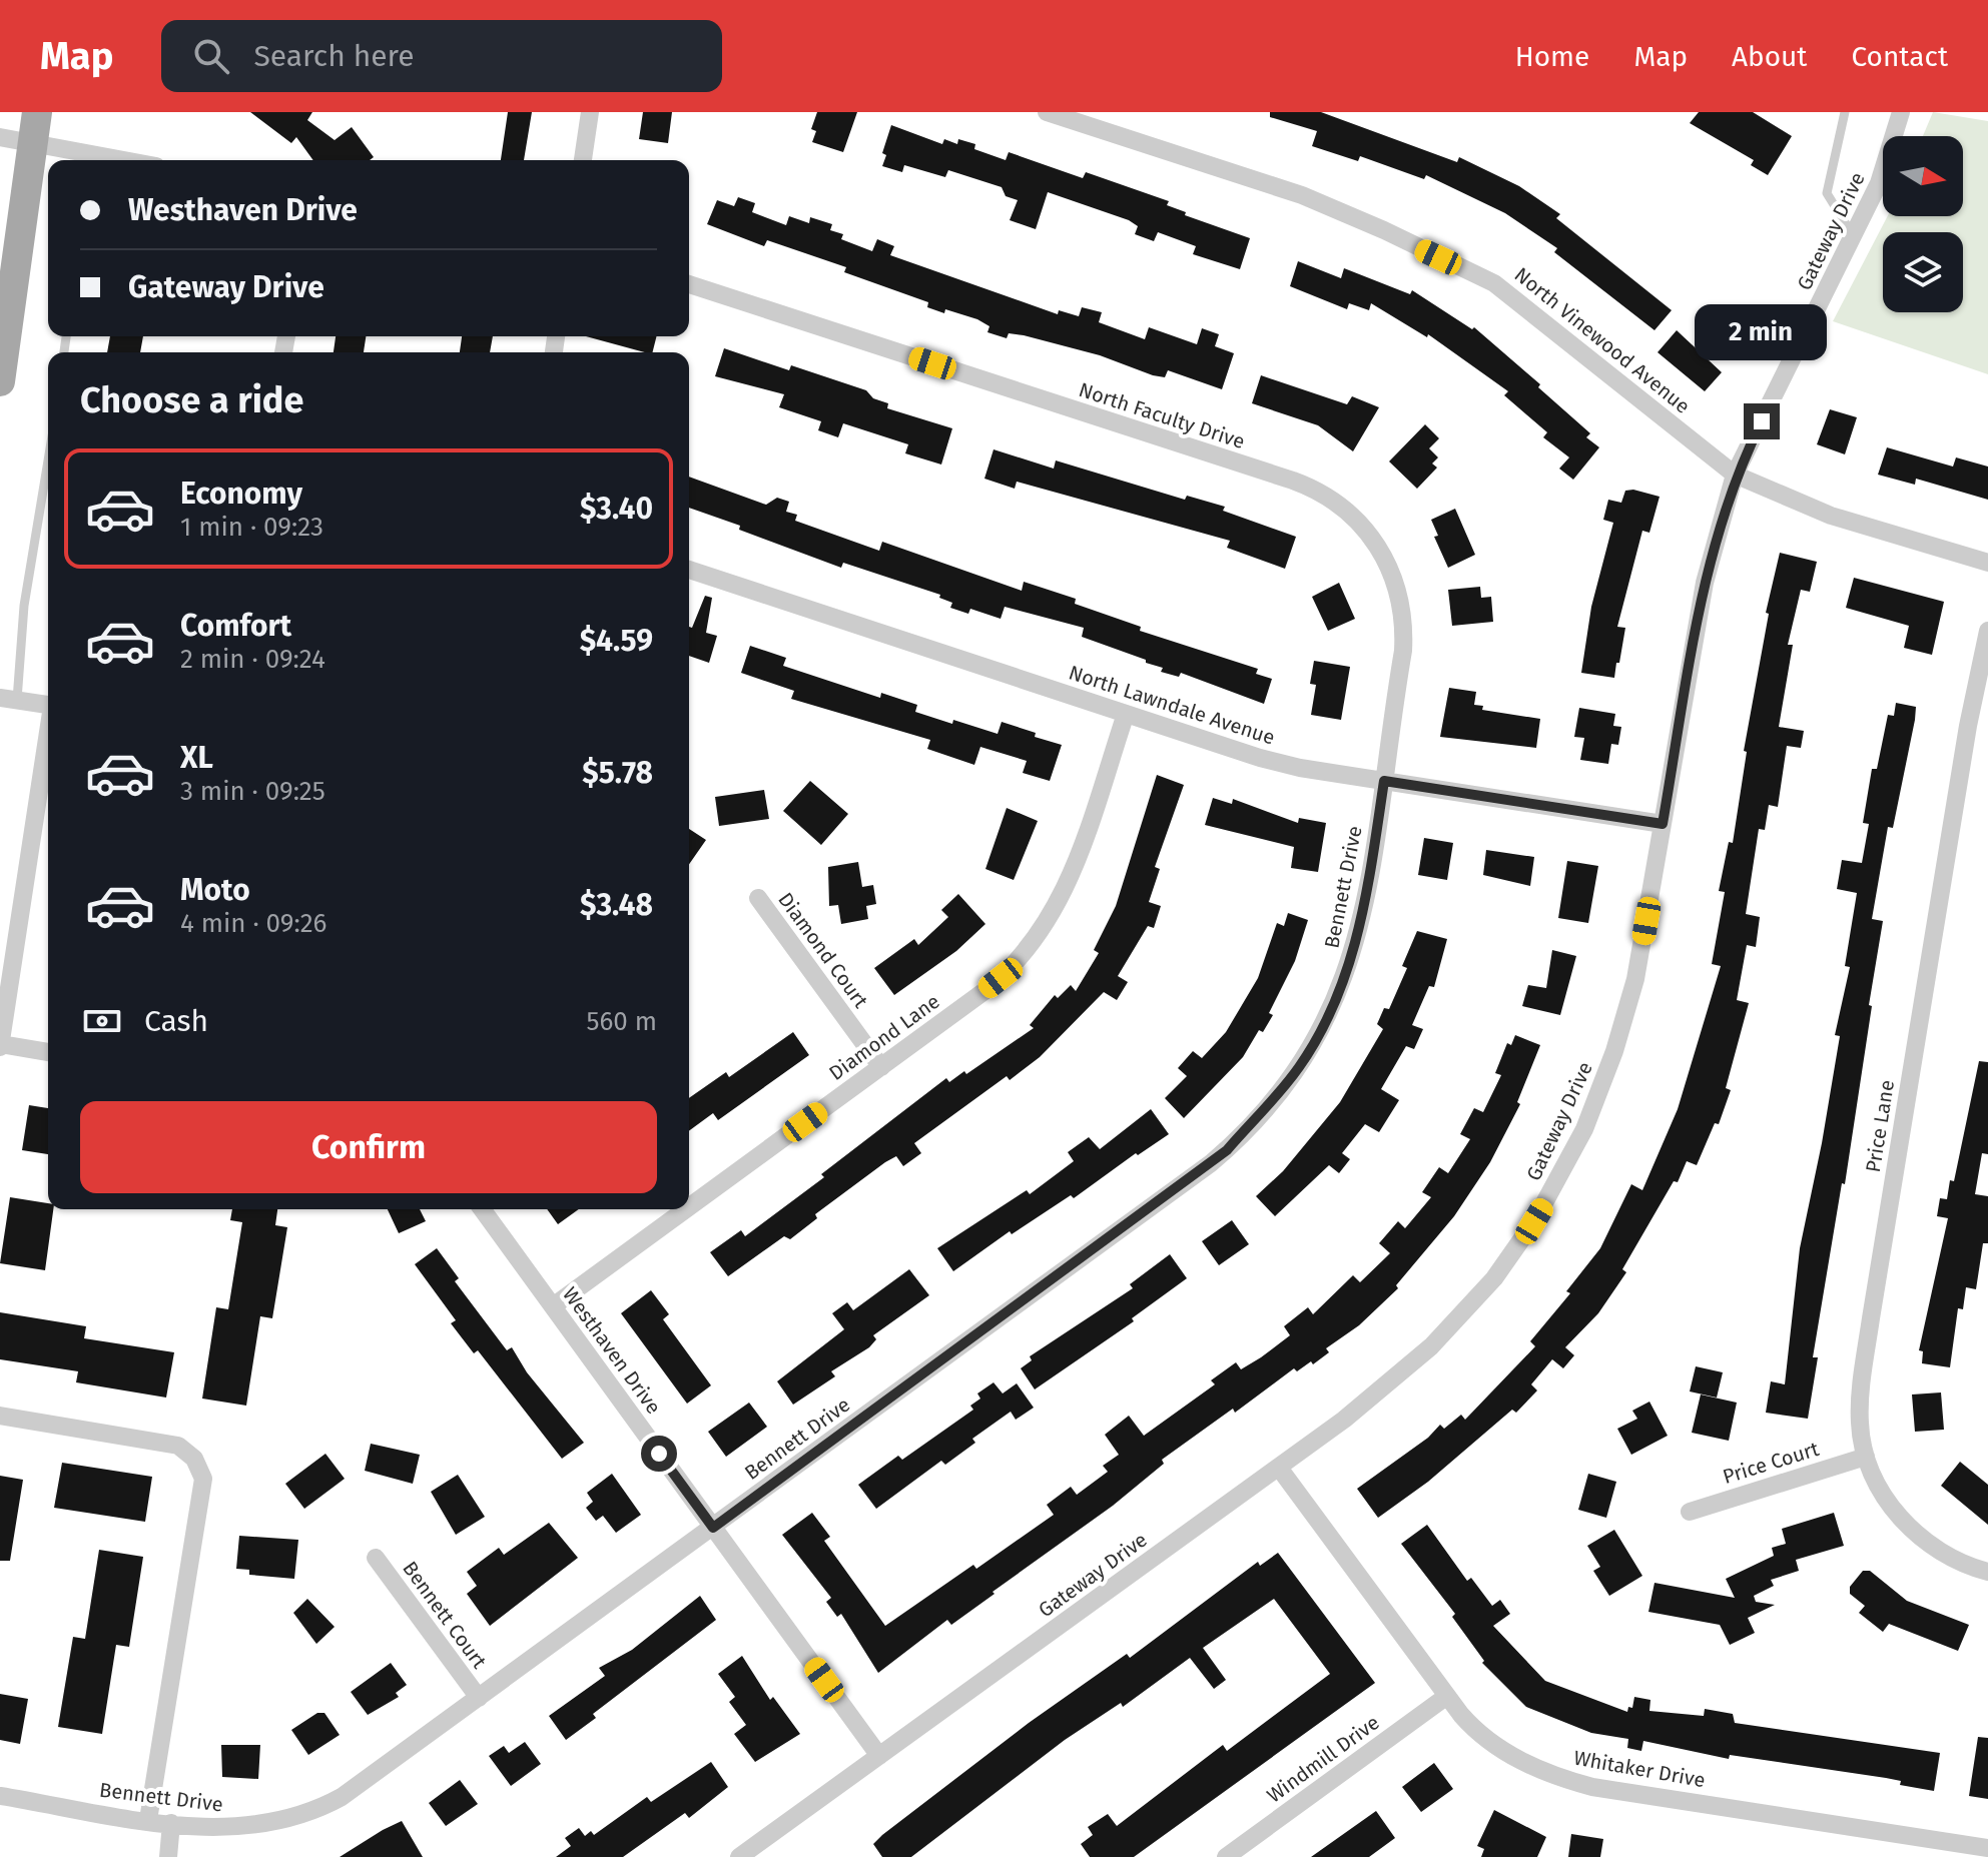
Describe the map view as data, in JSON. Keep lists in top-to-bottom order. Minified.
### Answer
{"streets":{"street":["Gateway Drive","North Vinewood Avenue","North Faculty Drive","North Lawndale Avenue","Bennett Drive","Diamond Court","Diamond Lane","Price Lane","Westhaven Drive","Price Court","Bennett Court","Windmill Drive","Whitaker Drive"]},"crossings":[["Gateway Drive","North Vinewood Avenue"],["Gateway Drive","North Lawndale Avenue"],["Gateway Drive","Westhaven Drive"],["Gateway Drive","Whitaker Drive"],["North Faculty Drive","North Lawndale Avenue"],["North Faculty Drive","Bennett Drive"],["North Lawndale Avenue","Bennett Drive"],["North Lawndale Avenue","Diamond Lane"],["Bennett Drive","Westhaven Drive"],["Bennett Drive","Bennett Court"],["Diamond Court","Diamond Lane"],["Diamond Lane","Westhaven Drive"],["Price Lane","Price Court"],["Windmill Drive","Whitaker Drive"]],"north":"right","page":{"header":"Map","search":"Search here","nav":["Home","Map","About","Contact"],"banner":["Westhaven Drive","Gateway Drive"],"bubble":"2 min","heading":"Choose a ride","list":[{"name":"Economy","note":"1 min · 09:23","value":"$3.40"},{"name":"Comfort","note":"2 min · 09:24","value":"$4.59"},{"name":"XL","note":"3 min · 09:25","value":"$5.78"},{"name":"Moto","note":"4 min · 09:26","value":"$3.48"}],"pay":["Cash","560 m"],"buttons":"Confirm"}}
